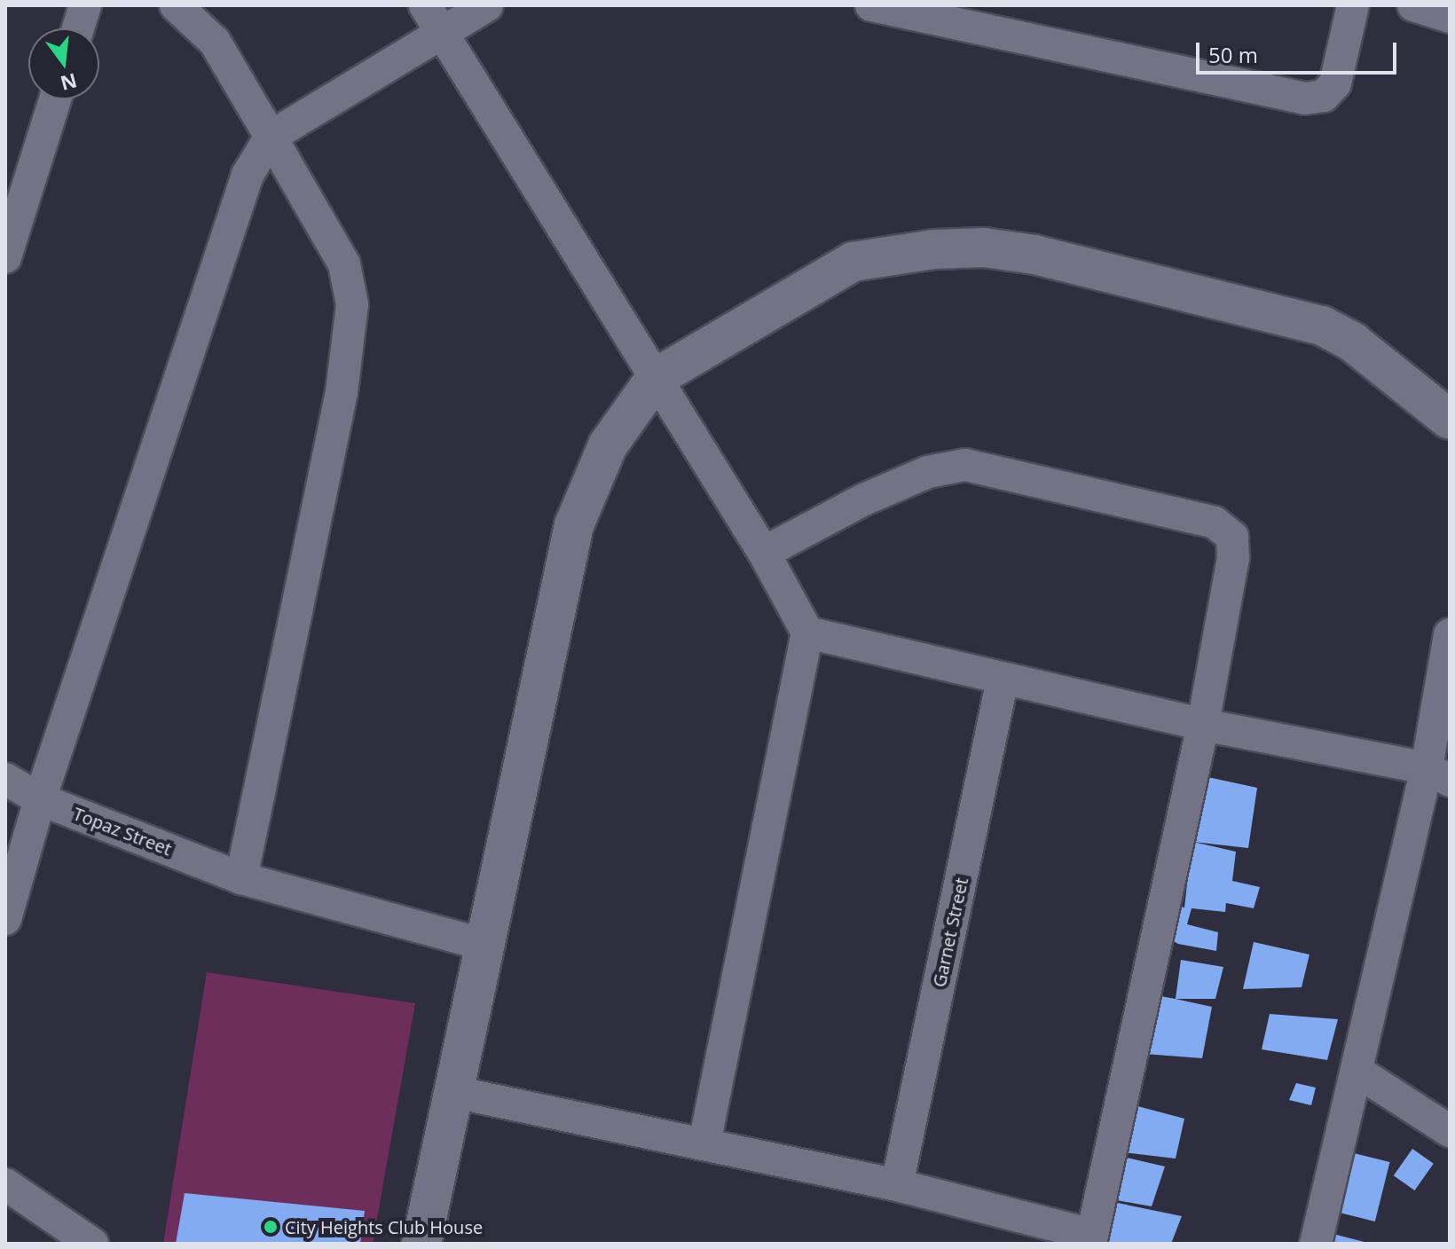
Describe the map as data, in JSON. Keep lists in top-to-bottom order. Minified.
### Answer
{"streets":{"street":["Topaz Street","Garnet Street"]},"places":["City Heights Club House"],"scale_bar":"50 m","north":"bottom"}
